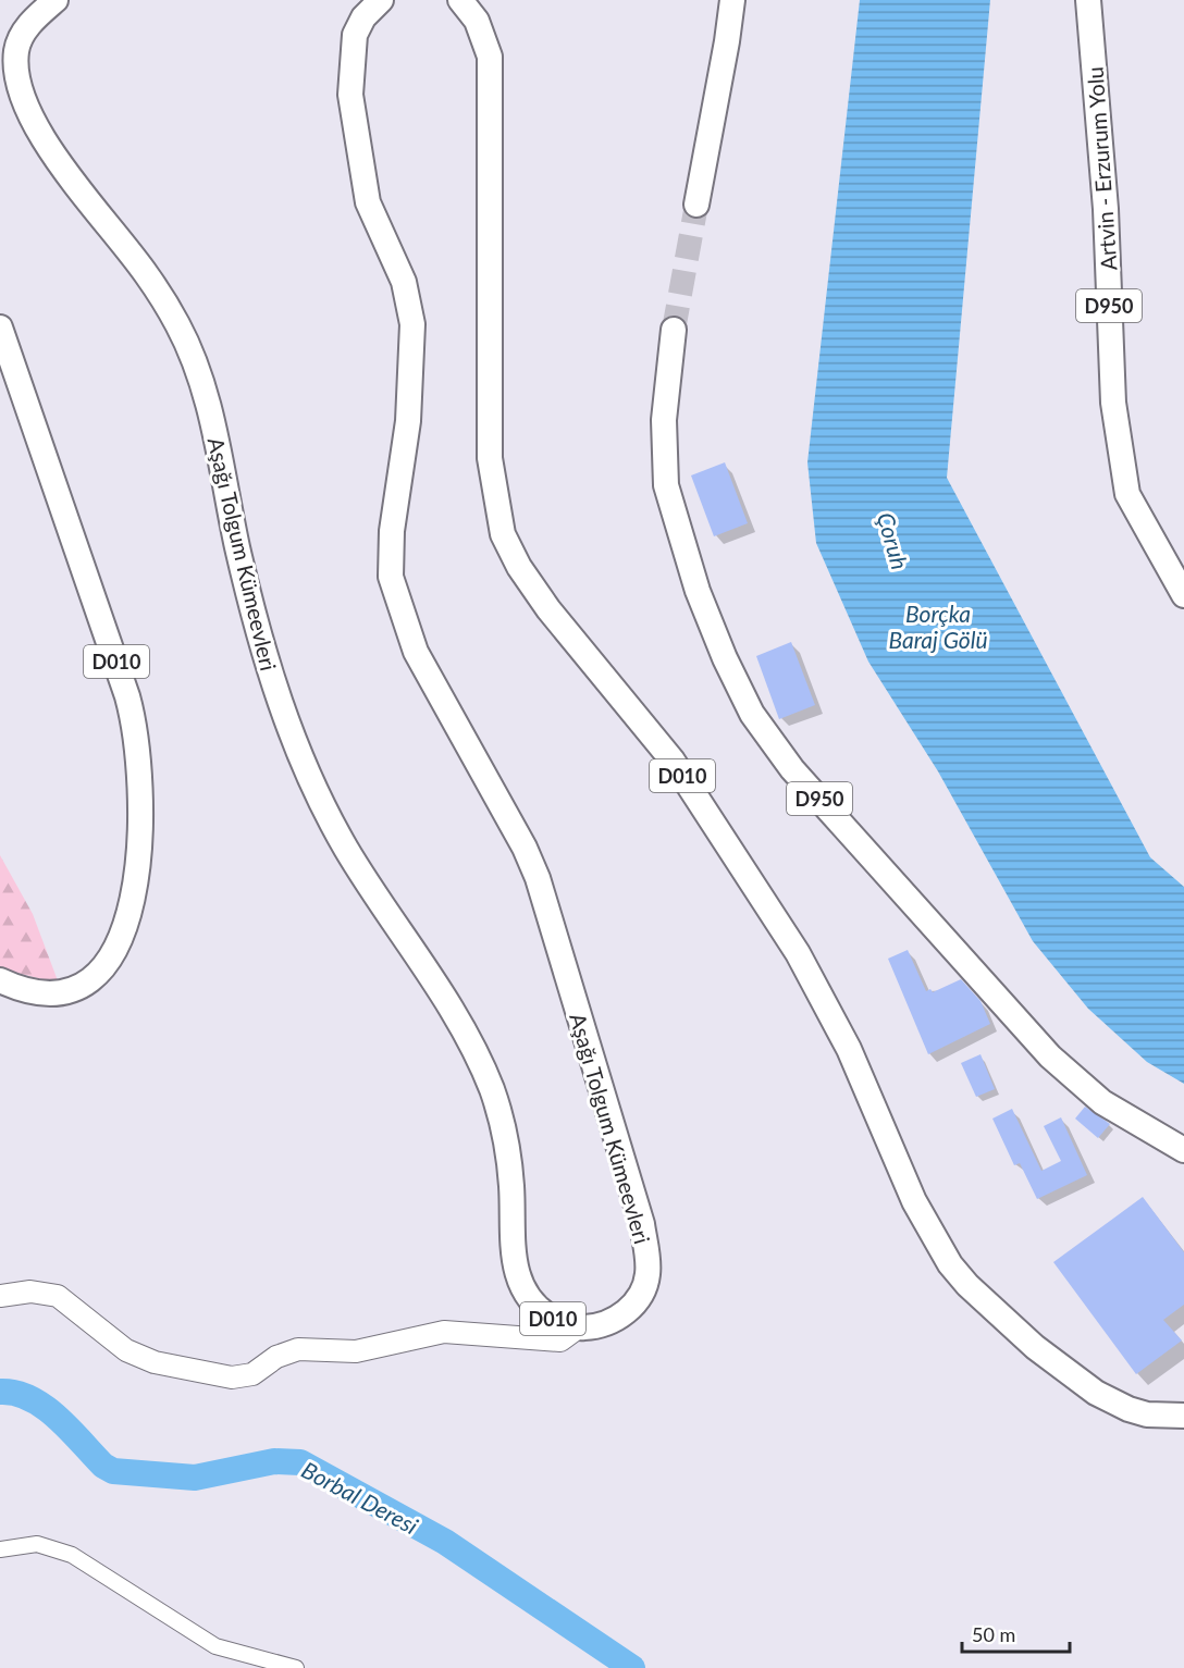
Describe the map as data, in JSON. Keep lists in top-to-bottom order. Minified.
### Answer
{"streets":{"main road":["Artvin - Erzurum Yolu","D950","Aşağı Tolgum Kümeevleri","D010"]},"water":["Çoruh","Borçka Baraj Gölü","Borbal Deresi"],"scale_bar":"50 m"}
